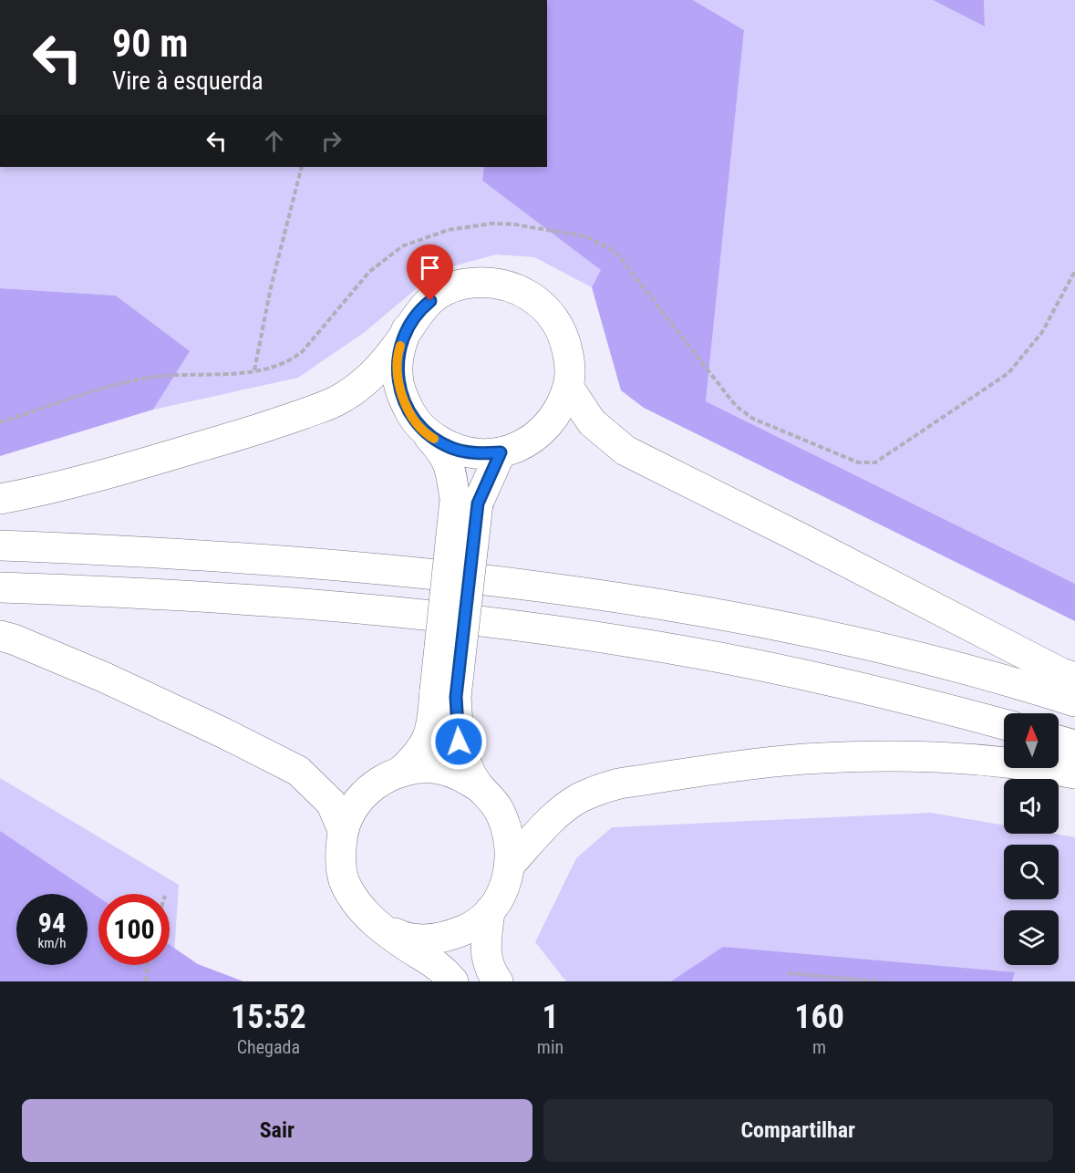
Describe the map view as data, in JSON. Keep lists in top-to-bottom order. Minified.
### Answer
{"north":"top","page":{"turn":["90 m","Vire à esquerda"],"speed":"94 km/h","limit":"100","eta":["15:52","Chegada","1","min","160","m"],"buttons":["Sair","Compartilhar"]}}
